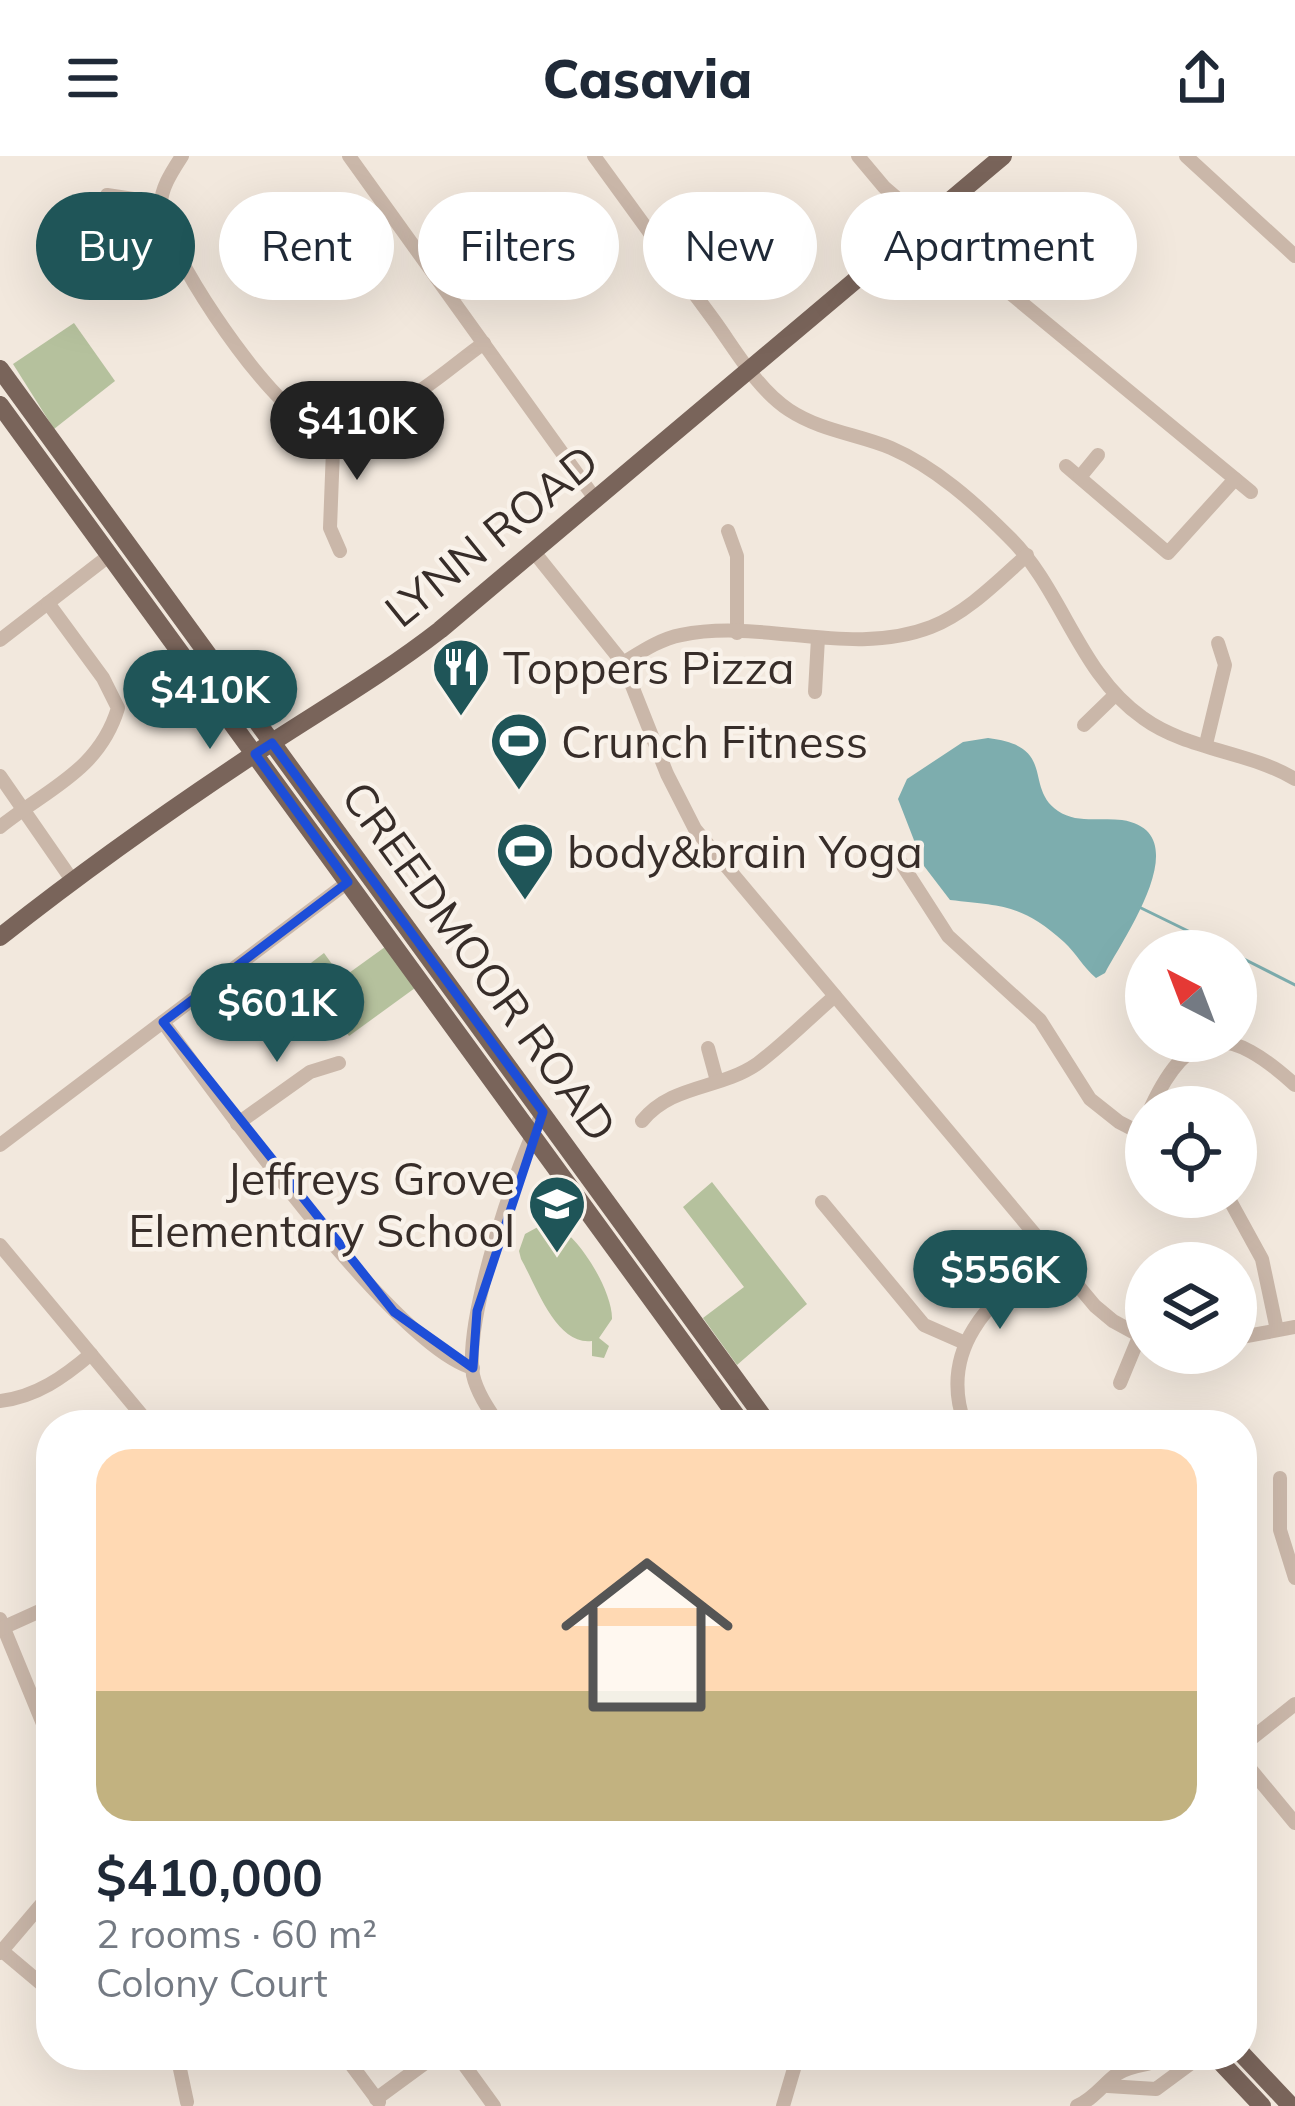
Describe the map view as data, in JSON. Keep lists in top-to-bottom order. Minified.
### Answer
{"streets":{"main road":["LYNN ROAD","CREEDMOOR ROAD"]},"crossings":[["LYNN ROAD","CREEDMOOR ROAD"]],"places":{"restaurant":["Toppers Pizza"],"sports":["Crunch Fitness","body&brain Yoga"],"school or university":["Jeffreys Grove Elementary School"]},"north":"top left","page":{"header":"Casavia","chip":["Buy","Rent","Filters","New","Apartment"],"price":["$410K","$410K","$601K","$556K"],"list":[{"name":"$410,000","note":"2 rooms · 60 m² · Colony Court"}]}}
